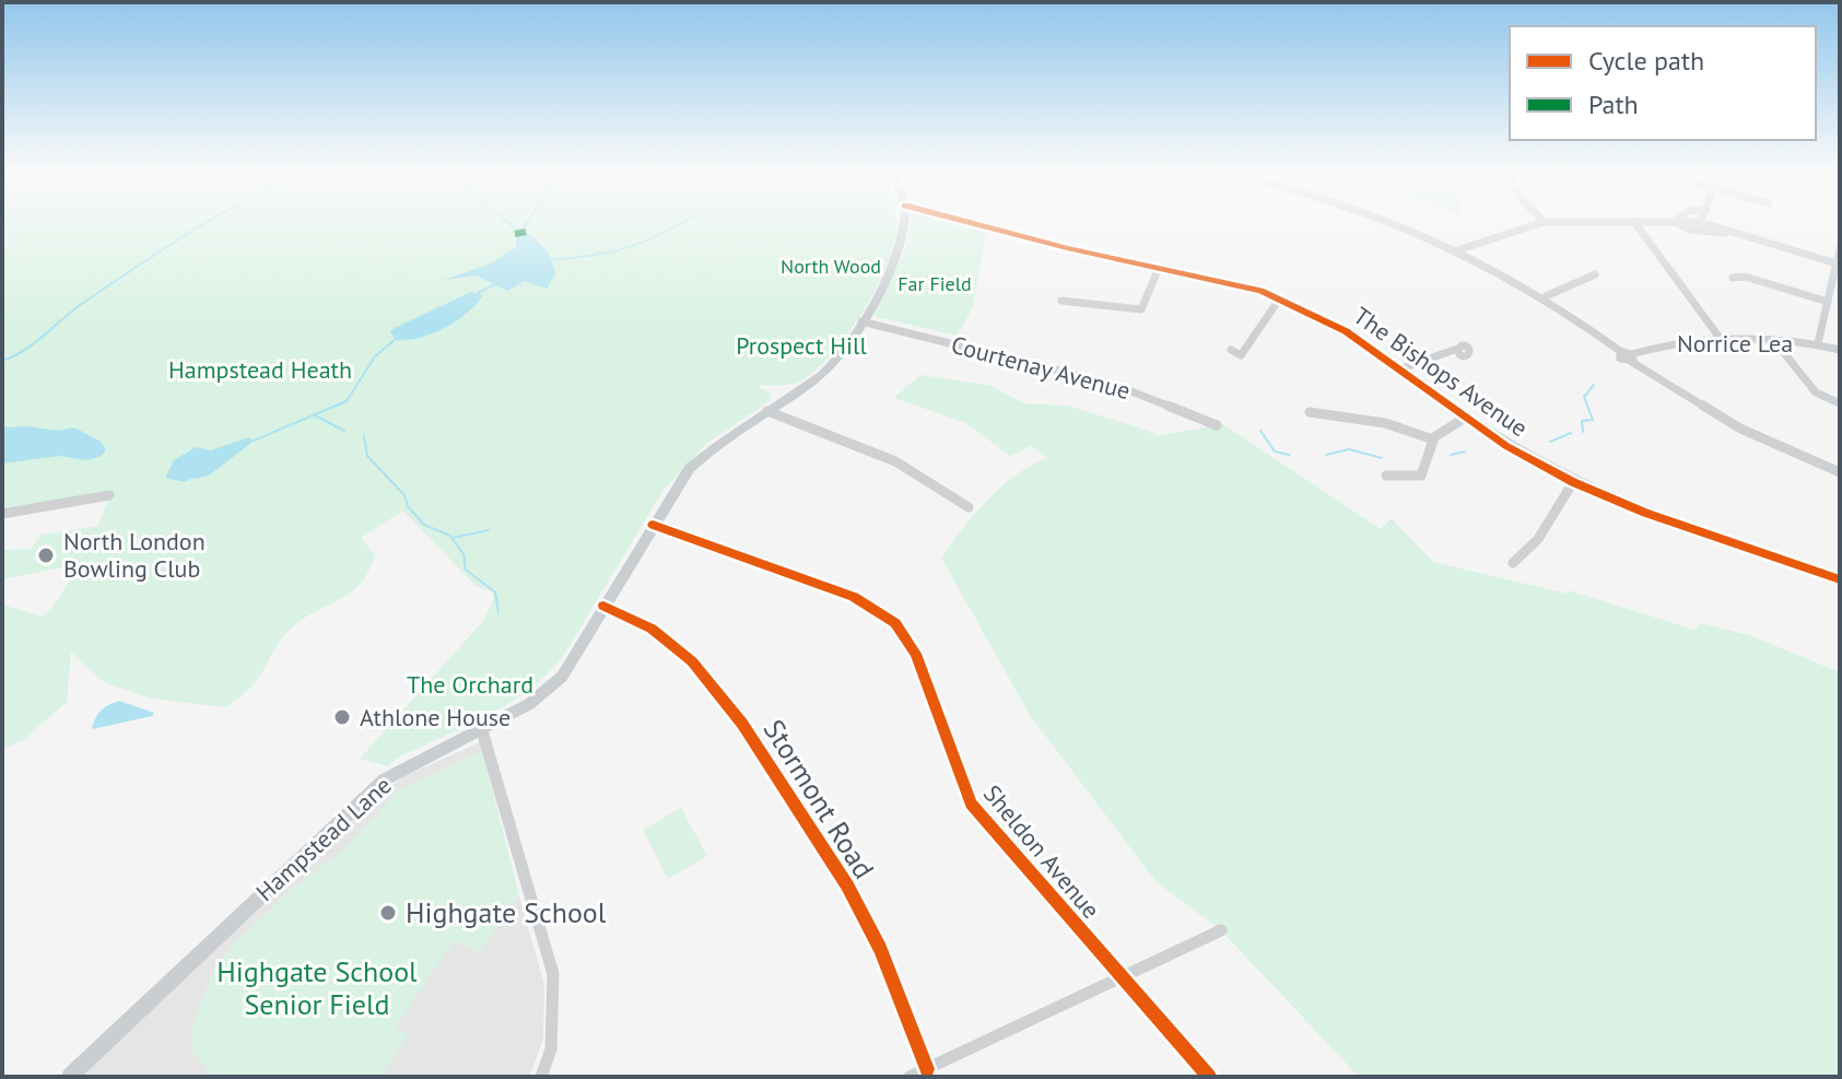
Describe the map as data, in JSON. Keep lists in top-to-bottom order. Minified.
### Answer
{"streets":{"main road":["Hampstead Lane"],"street":["Norrice Lea","Courtenay Avenue","The Bishops Avenue","Stormont Road","Sheldon Avenue"]},"crossings":[["Courtenay Avenue","Hampstead Lane"],["Stormont Road","Hampstead Lane"],["Hampstead Lane","Sheldon Avenue"]],"parks":["North Wood","Far Field","Prospect Hill","Hampstead Heath","The Orchard","Highgate School Senior Field"],"places":["North London Bowling Club","Athlone House","Highgate School"],"legend":["Cycle path","Path"]}
